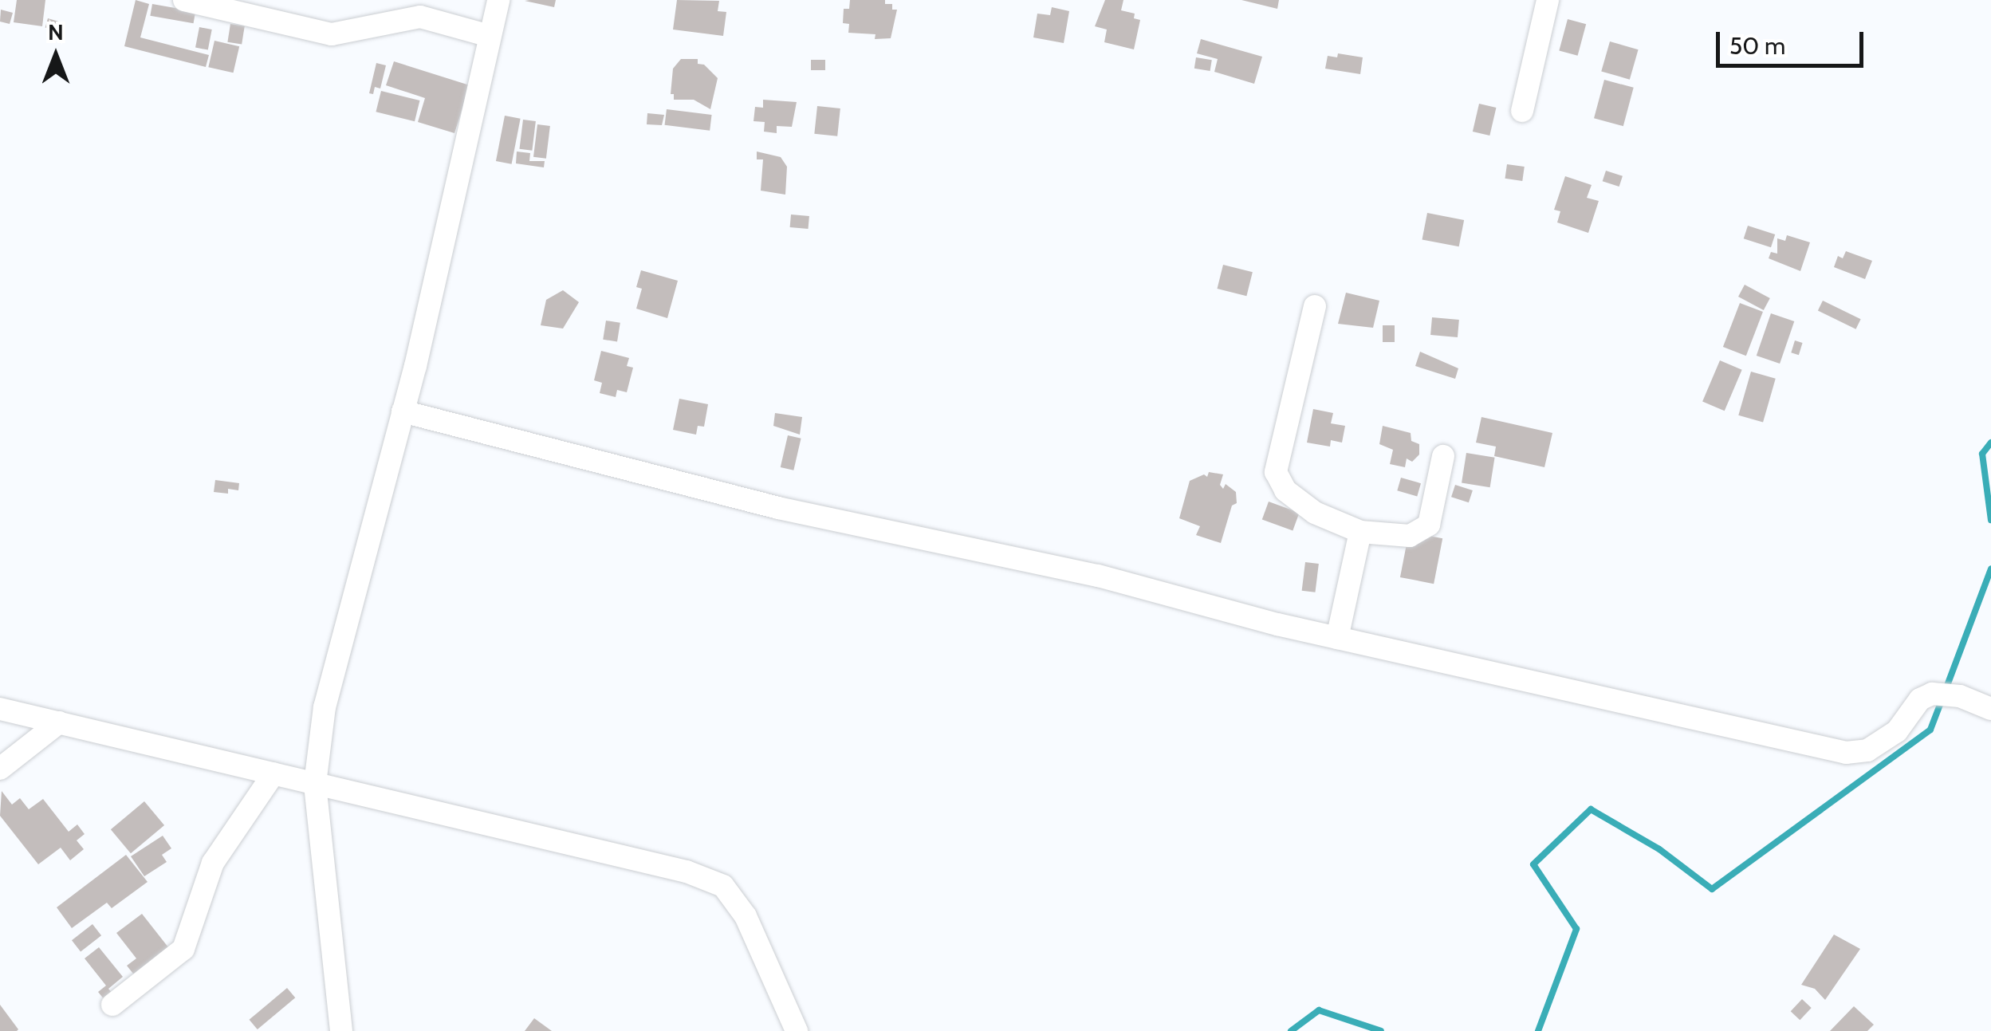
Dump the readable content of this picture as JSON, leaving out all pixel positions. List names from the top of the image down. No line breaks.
{"scale_bar":"50 m","north":"top"}
